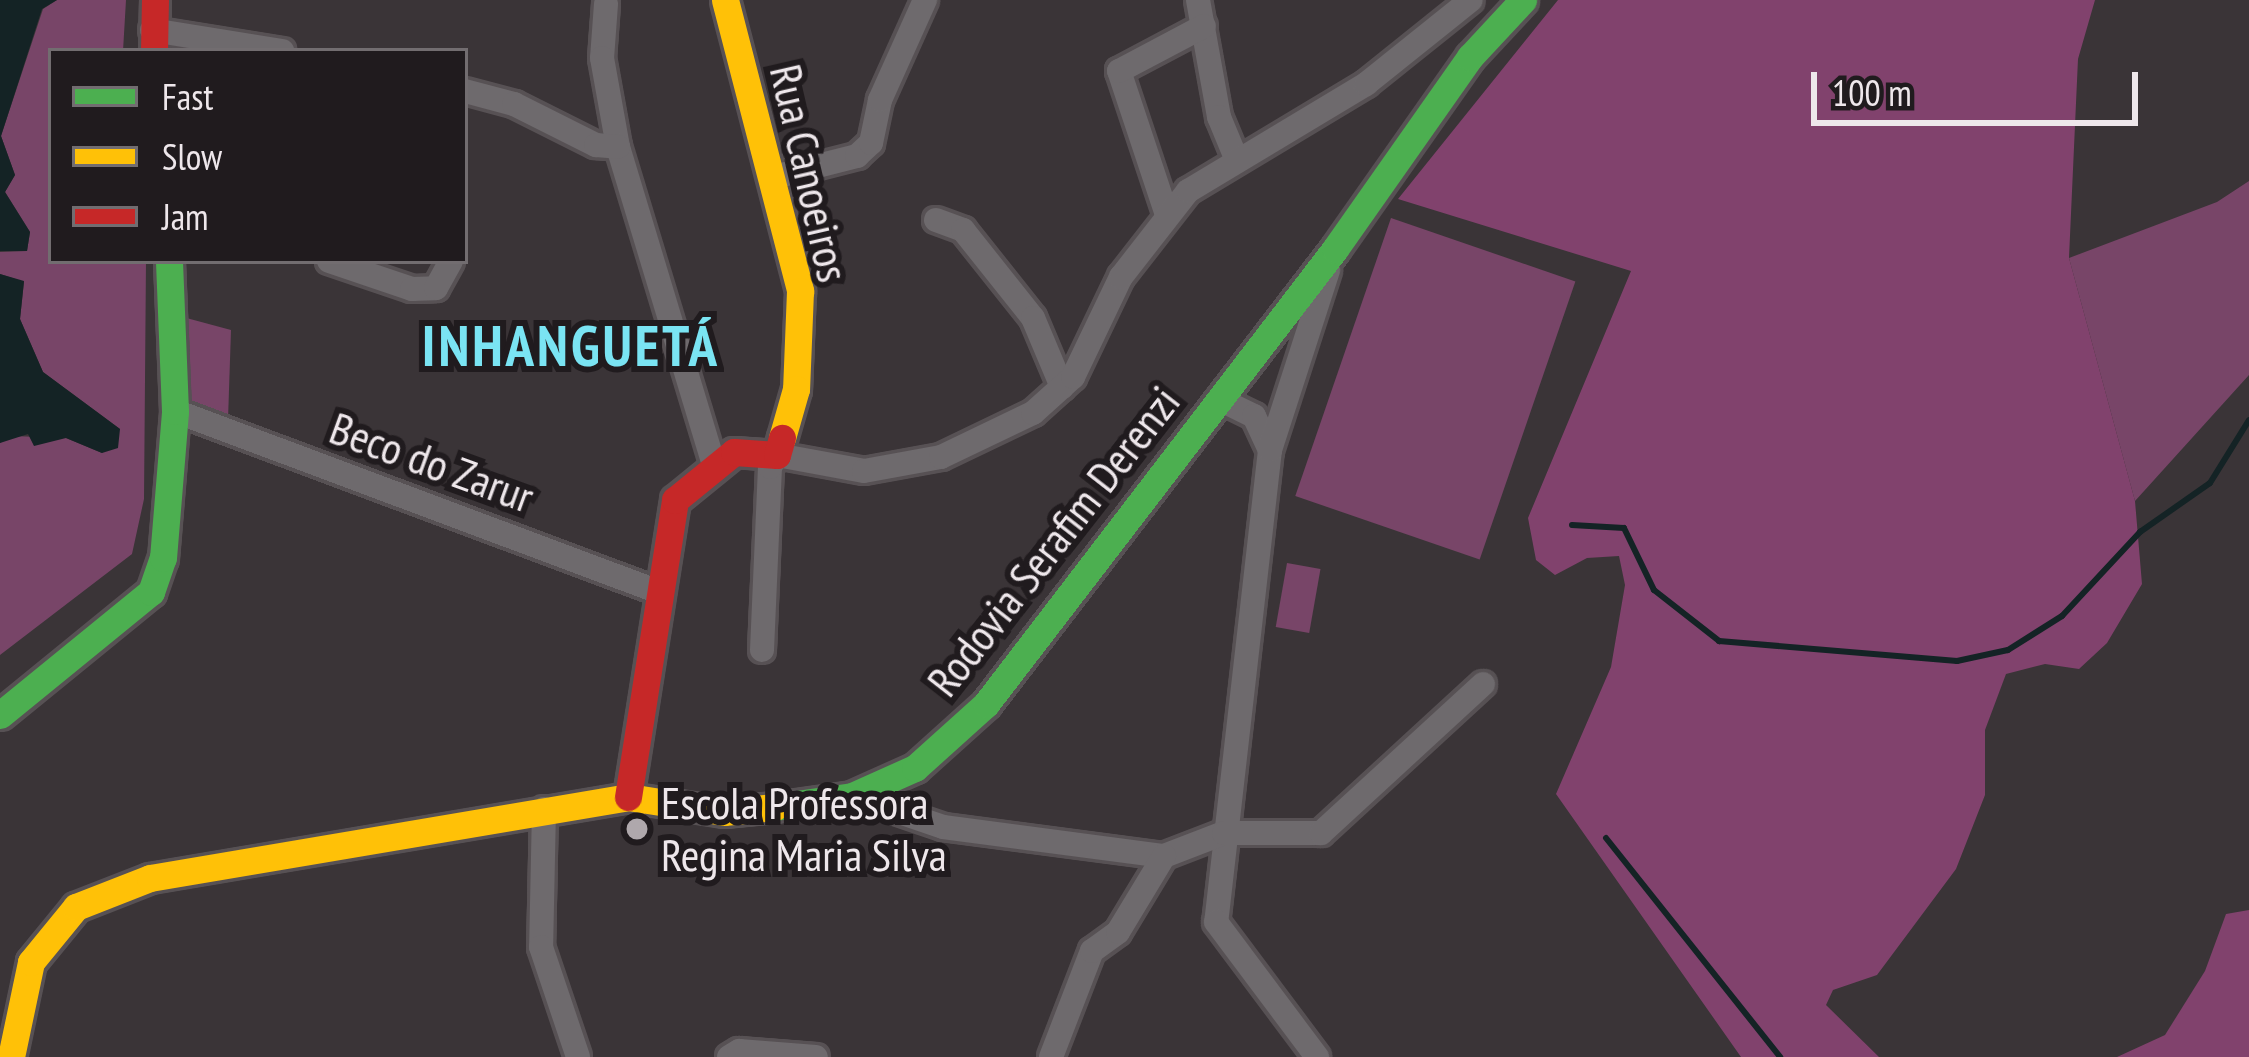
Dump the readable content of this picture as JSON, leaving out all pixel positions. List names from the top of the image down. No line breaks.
{"streets":{"main road":["Rua Canoeiros","Rodovia Serafim Derenzi"],"street":["Beco do Zarur"]},"districts":["INHANGUETÁ"],"places":["Escola Professora Regina Maria Silva"],"legend":["Fast","Slow","Jam"],"scale_bar":"100 m"}
